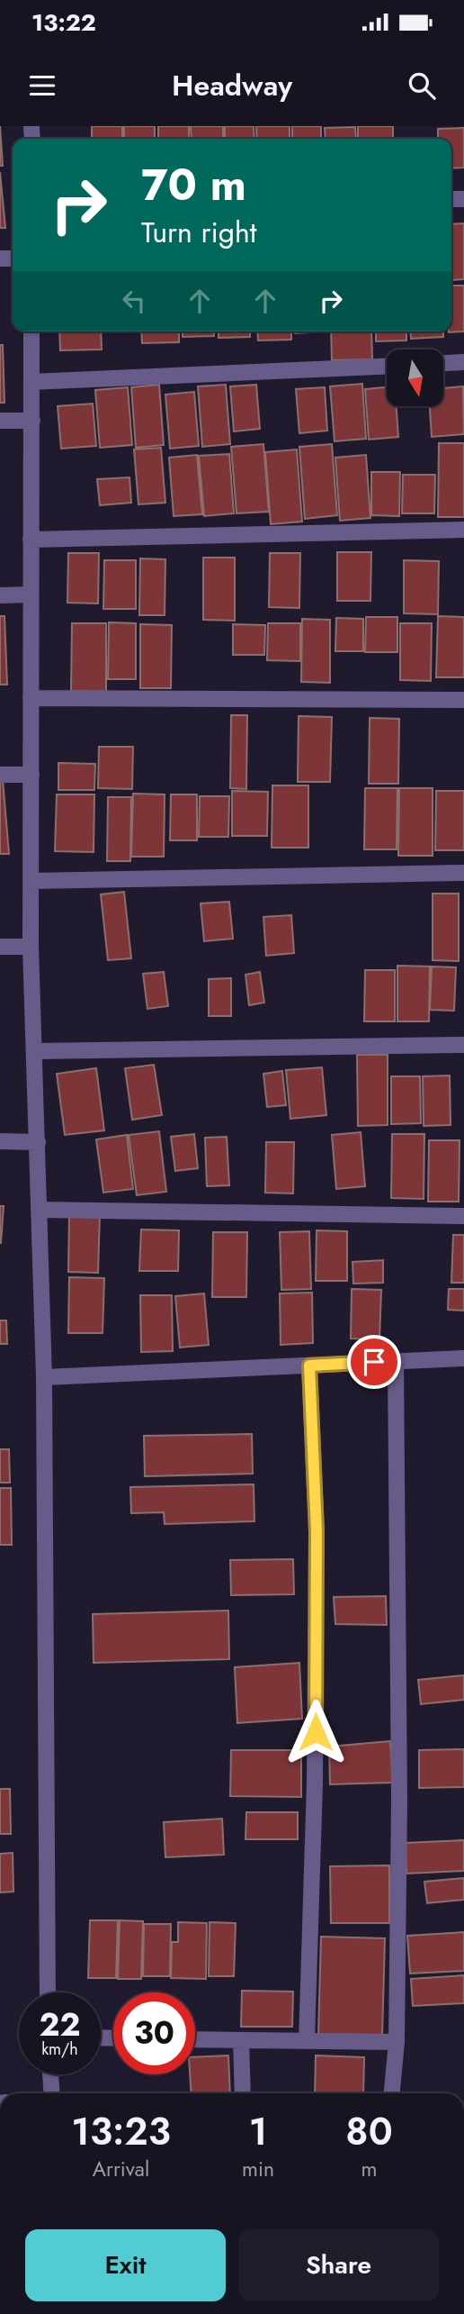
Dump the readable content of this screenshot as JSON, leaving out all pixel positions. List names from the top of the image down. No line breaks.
{"north":"bottom","page":{"status":"13:22","header":"Headway","turn":["70 m","Turn right"],"speed":"22 km/h","limit":"30","eta":["13:23","Arrival","1","min","80","m"],"buttons":["Exit","Share"]}}
